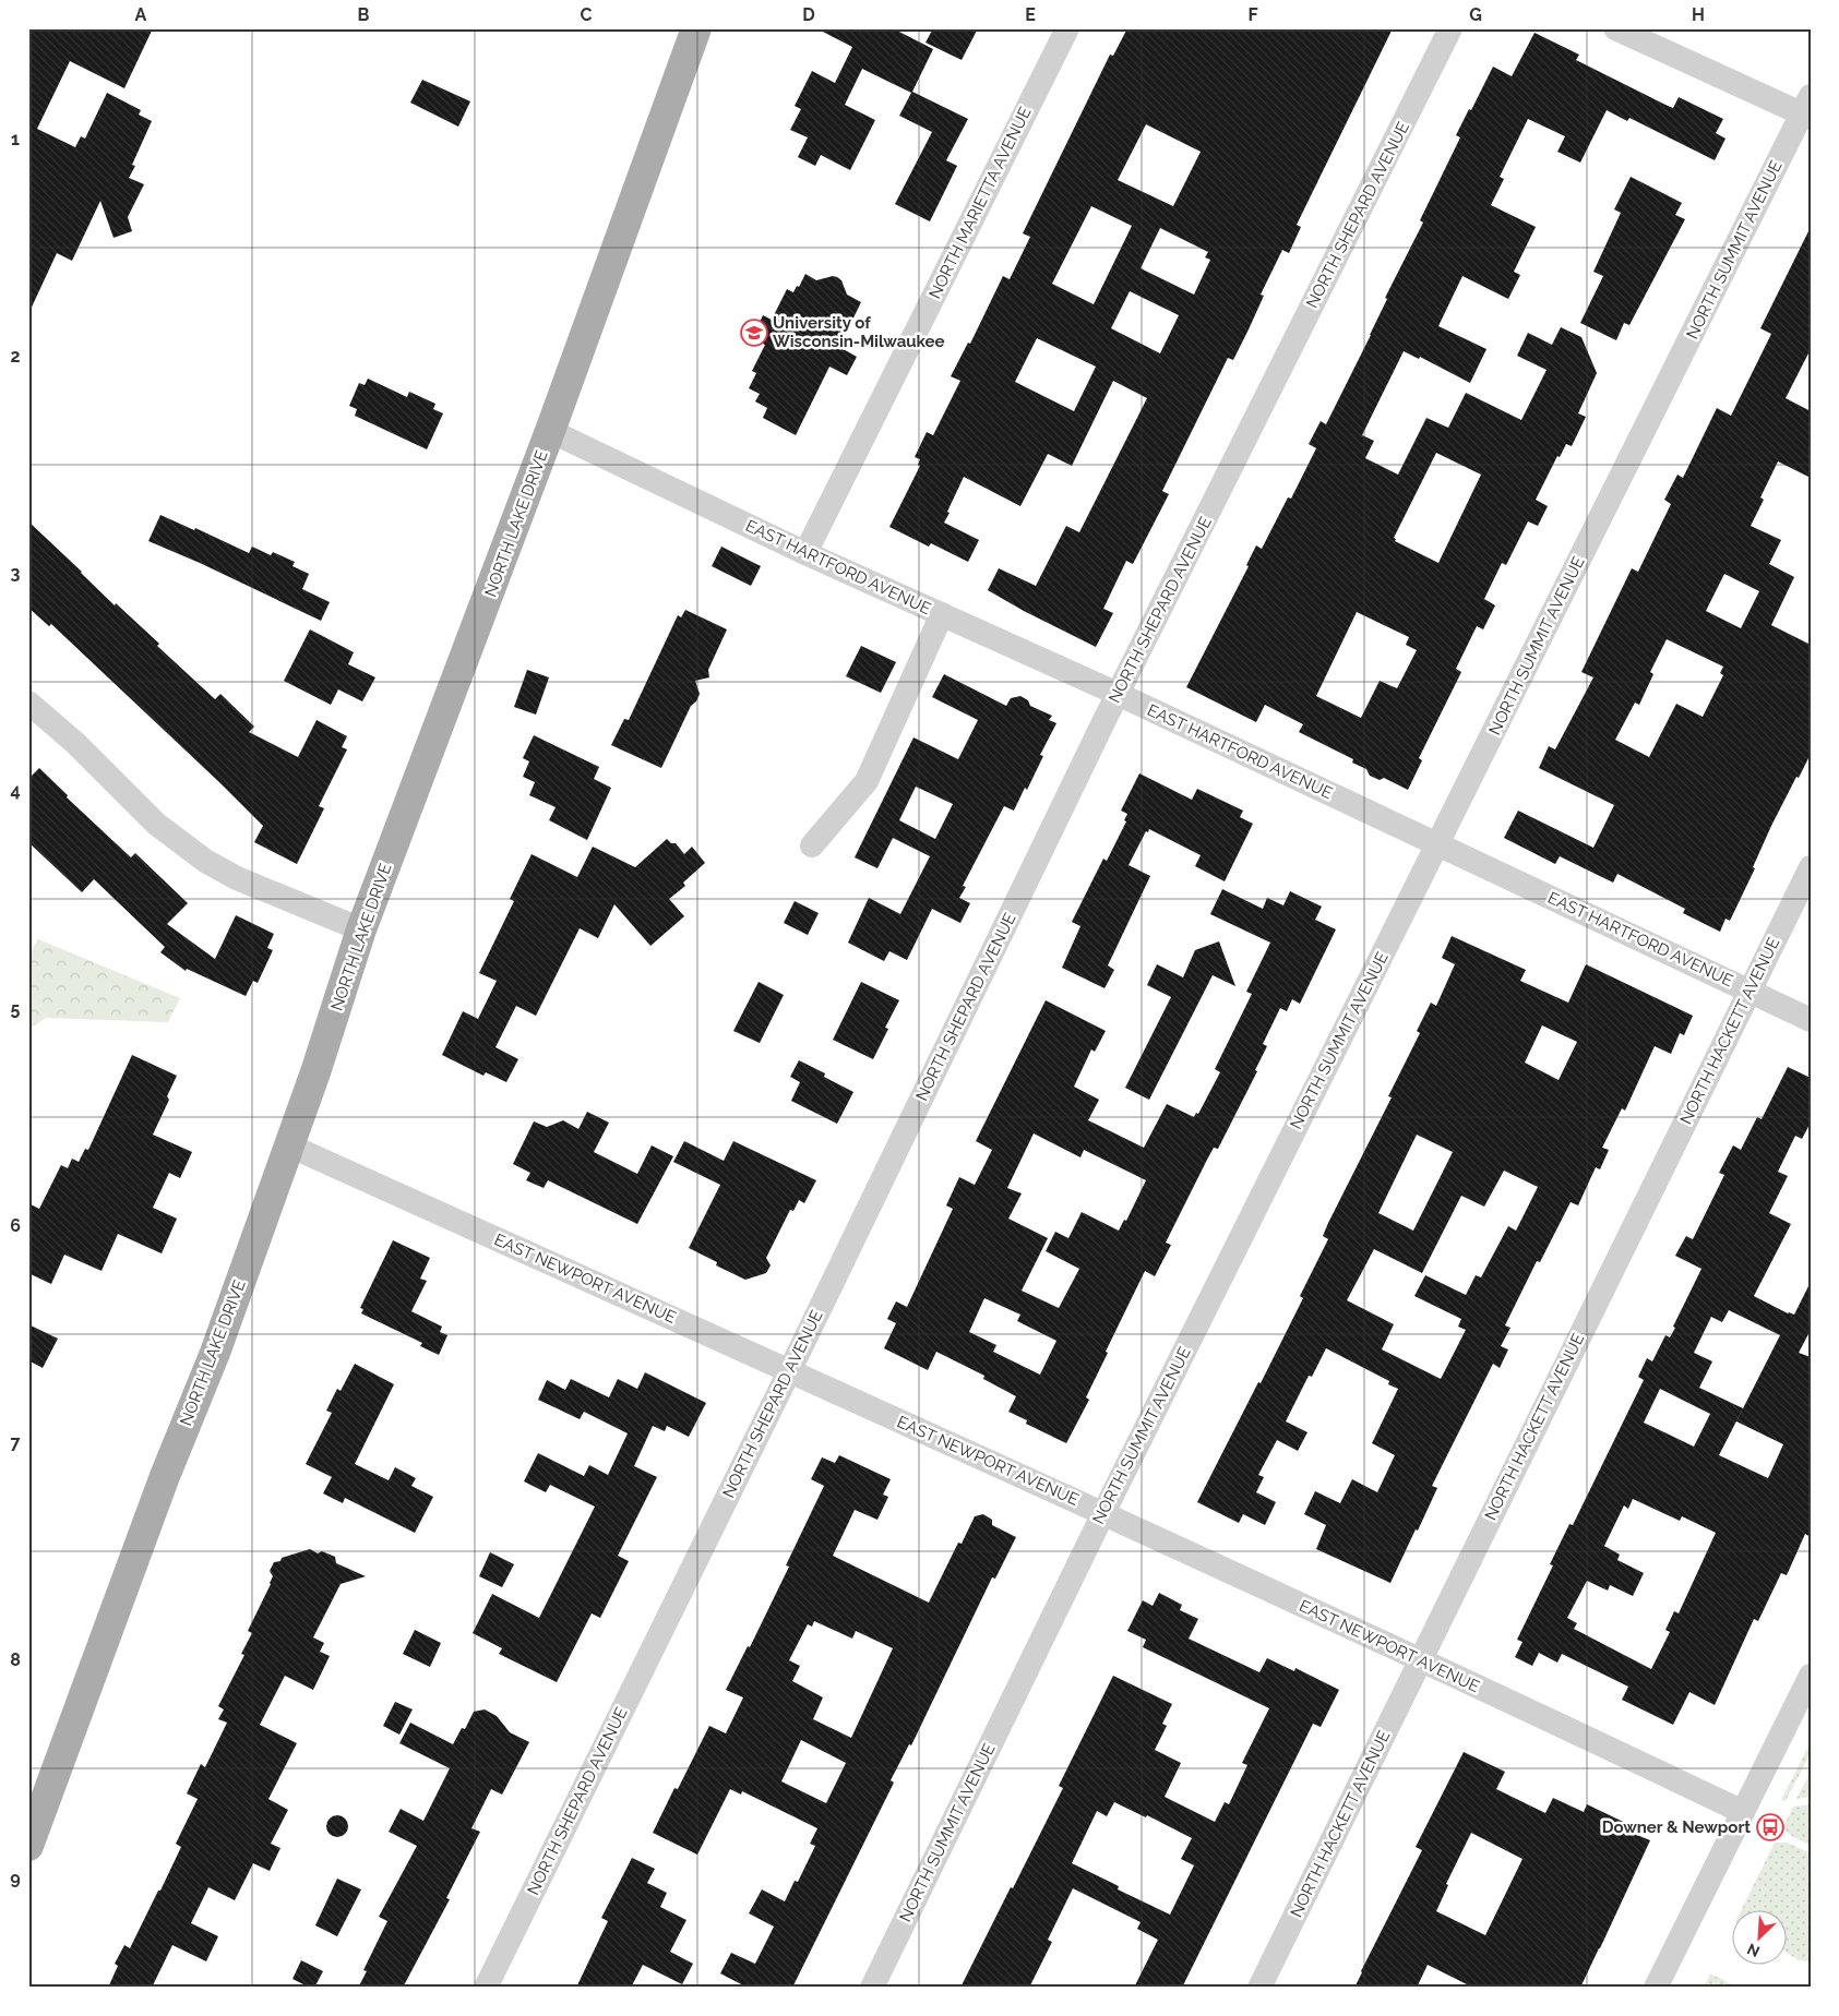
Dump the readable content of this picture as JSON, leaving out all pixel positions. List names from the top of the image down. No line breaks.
{"streets":{"main road":["NORTH LAKE DRIVE"],"street":["NORTH MARIETTA AVENUE","NORTH SHEPARD AVENUE","NORTH SUMMIT AVENUE","EAST HARTFORD AVENUE","NORTH HACKETT AVENUE","EAST NEWPORT AVENUE"]},"crossings":[["NORTH MARIETTA AVENUE","EAST HARTFORD AVENUE"],["NORTH SHEPARD AVENUE","EAST HARTFORD AVENUE"],["NORTH SHEPARD AVENUE","EAST NEWPORT AVENUE"],["NORTH SUMMIT AVENUE","EAST HARTFORD AVENUE"],["NORTH SUMMIT AVENUE","EAST NEWPORT AVENUE"],["NORTH LAKE DRIVE","EAST HARTFORD AVENUE"],["NORTH LAKE DRIVE","EAST NEWPORT AVENUE"],["EAST HARTFORD AVENUE","NORTH HACKETT AVENUE"],["NORTH HACKETT AVENUE","EAST NEWPORT AVENUE"]],"places":{"school or university":["University of Wisconsin-Milwaukee"],"bus stop":["Downer & Newport"]},"north":"bottom left","grid":{"columns":["A","B","C","D","E","F","G","H"],"rows":["1","2","3","4","5","6","7","8","9"]}}
